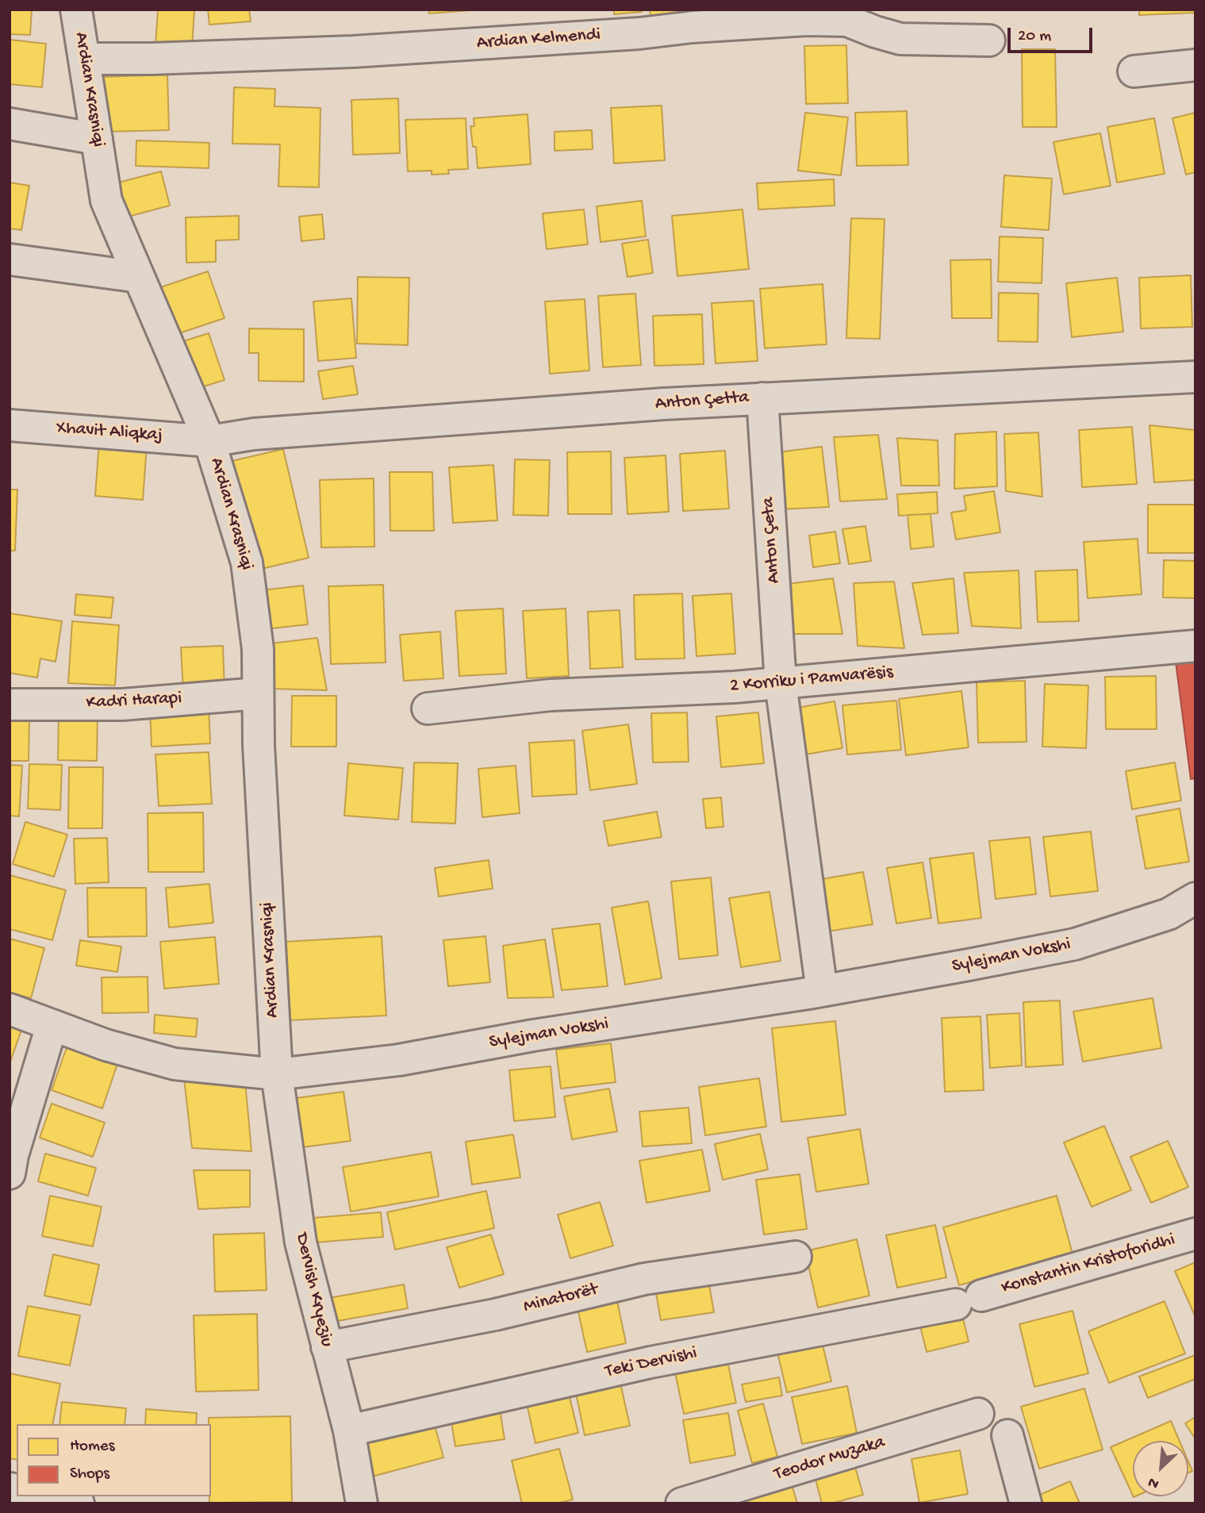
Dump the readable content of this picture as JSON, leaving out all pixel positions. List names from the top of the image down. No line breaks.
{"streets":{"street":["Ardian Kelmendi","Ardian Krasniqi","Anton Çetta","Xhavit Aliqkaj","Anton Çeta","2 Korriku i Pamvarësis","Kadri Harapi","Sylejman Vokshi","Konstantin Kristoforidhi","Dervish Kryeziu","Minatorët","Teki Dervishi","Teodor Muzaka"]},"crossings":[["Ardian Kelmendi","Ardian Krasniqi"],["Ardian Krasniqi","Anton Çetta"],["Ardian Krasniqi","Xhavit Aliqkaj"],["Ardian Krasniqi","Kadri Harapi"],["Ardian Krasniqi","Sylejman Vokshi"],["Ardian Krasniqi","Dervish Kryeziu"],["Anton Çetta","Xhavit Aliqkaj"],["Anton Çetta","Anton Çeta"],["Anton Çeta","2 Korriku i Pamvarësis"],["Sylejman Vokshi","Dervish Kryeziu"],["Konstantin Kristoforidhi","Teki Dervishi"],["Dervish Kryeziu","Minatorët"],["Dervish Kryeziu","Teki Dervishi"]],"legend":["Homes","Shops"],"scale_bar":"20 m","north":"bottom left"}
